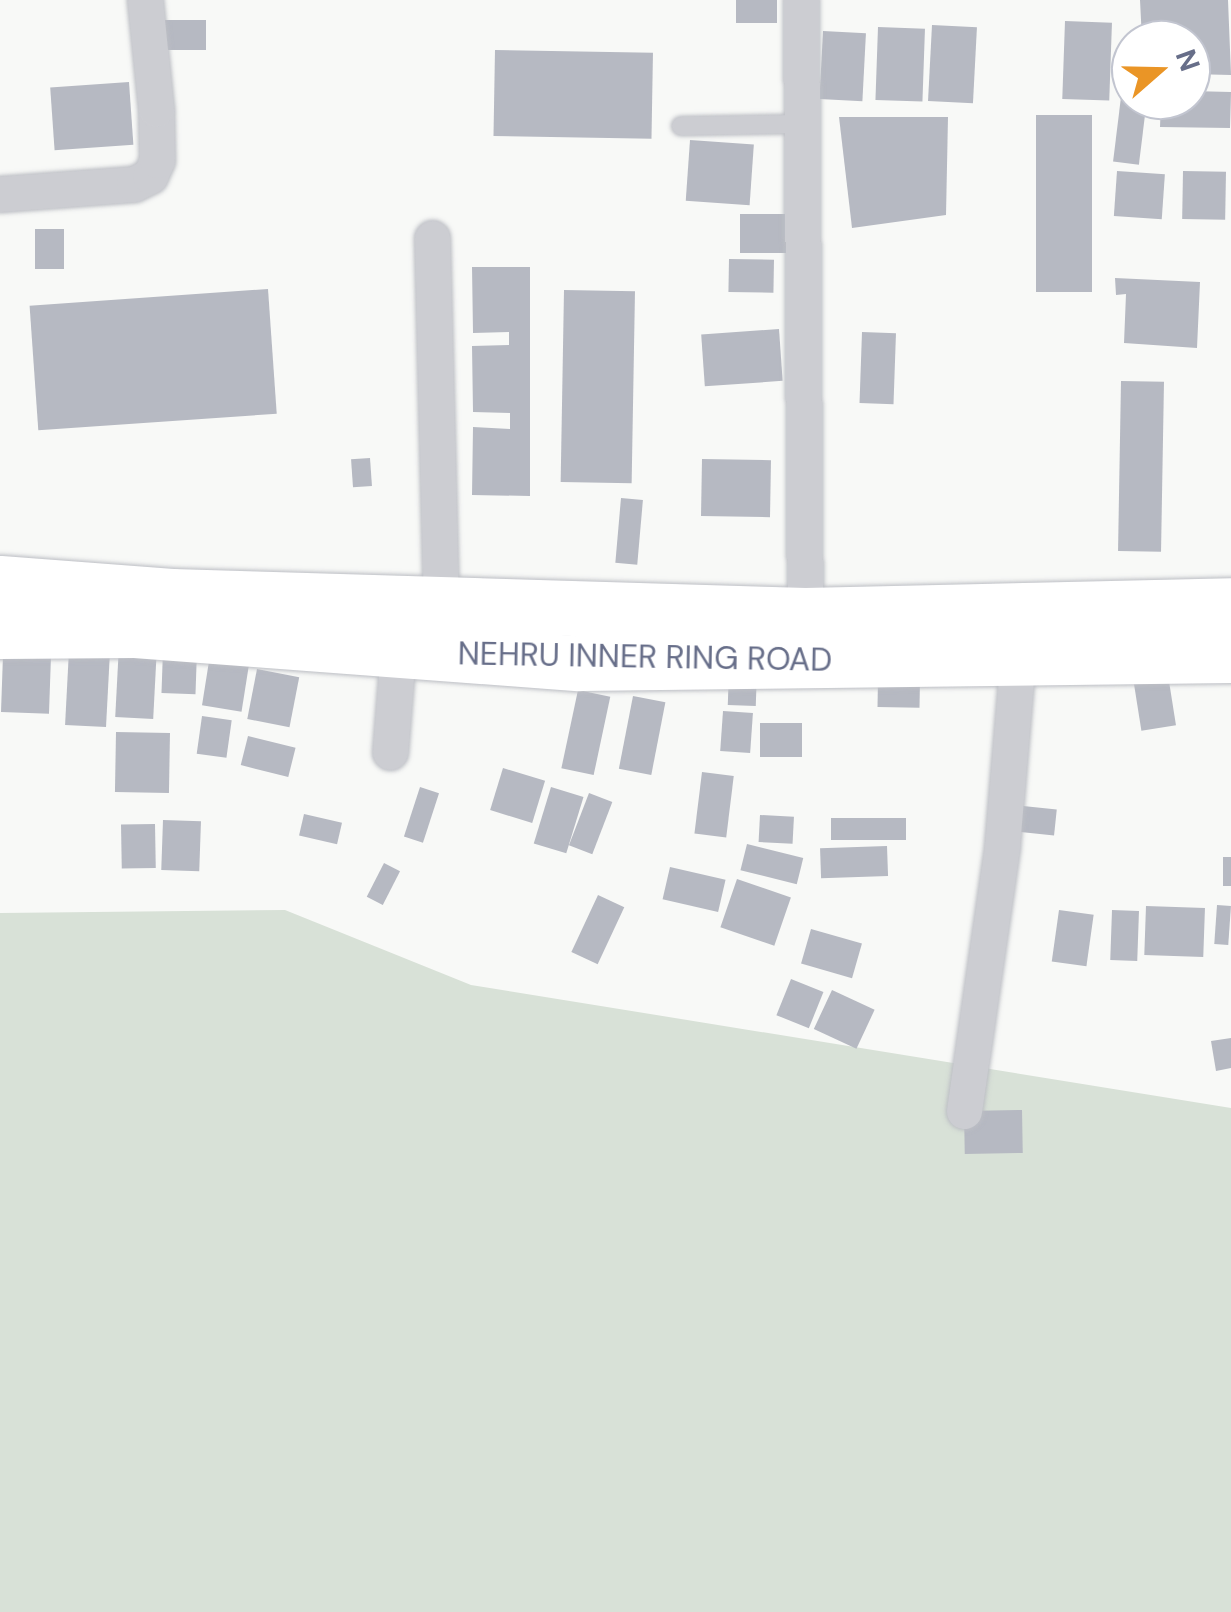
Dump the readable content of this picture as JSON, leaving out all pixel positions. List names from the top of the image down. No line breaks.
{"streets":{"main road":["NEHRU INNER RING ROAD"]},"north":"right"}
